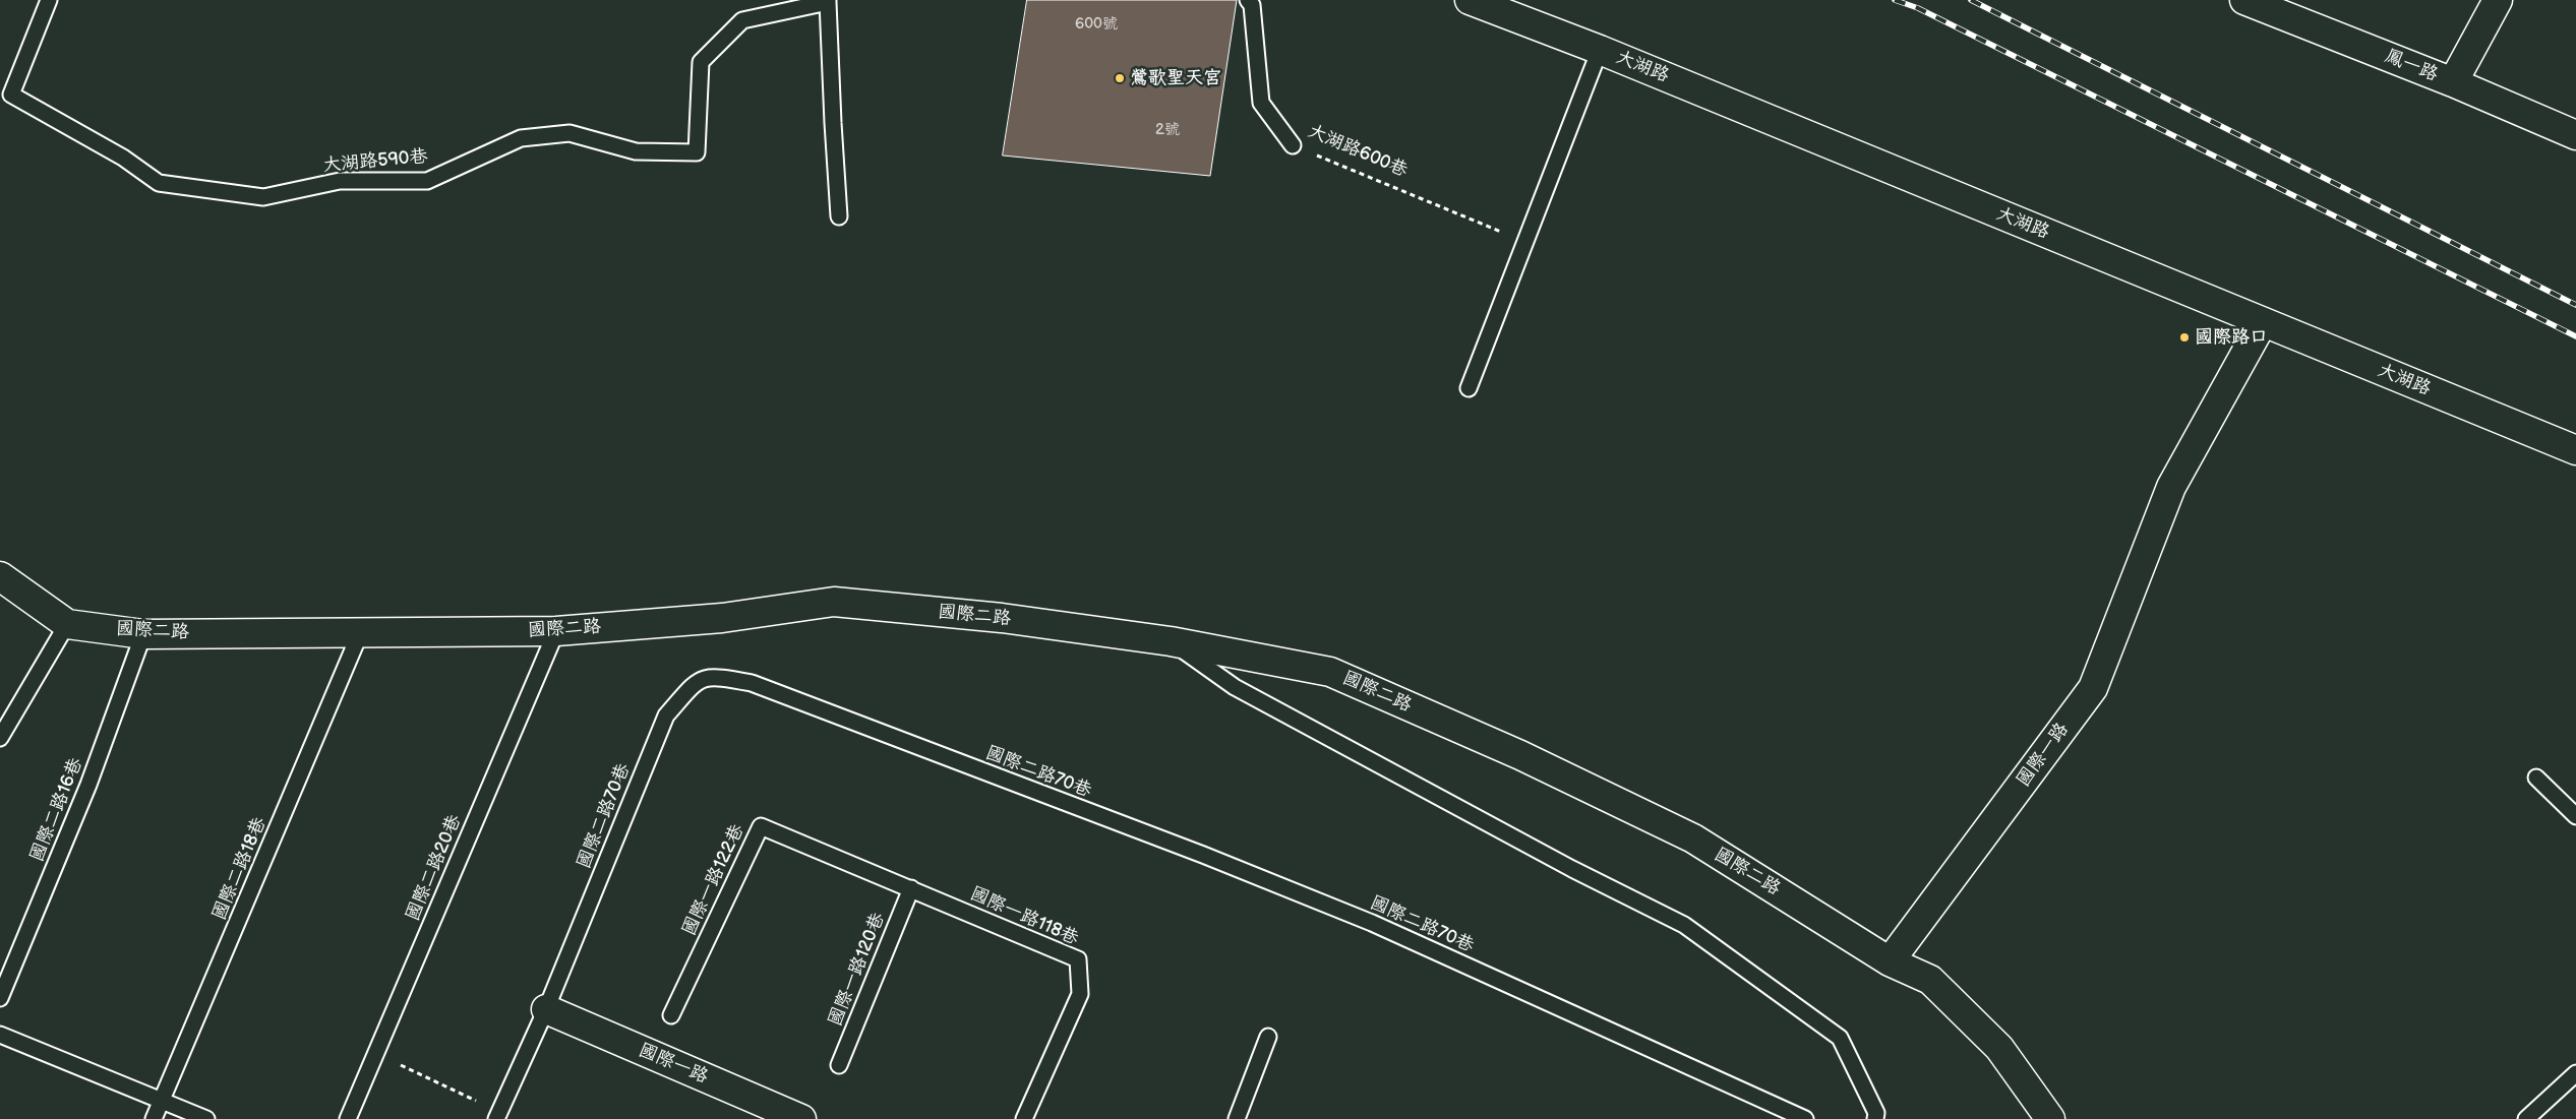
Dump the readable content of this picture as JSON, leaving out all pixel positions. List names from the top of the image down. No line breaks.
{"streets":{"street":["鳳一路","大湖路","國際二路","國際一路"],"lane":["大湖路600巷","大湖路590巷","國際二路70巷","國際二路16巷","國際二路20巷","國際二路18巷","國際一路122巷","國際一路118巷","國際一路120巷"]},"crossings":[["大湖路","國際一路"],["國際二路","國際一路"],["國際二路","國際二路16巷"],["國際二路","國際二路20巷"],["國際二路","國際二路18巷"],["國際一路","國際二路70巷"],["國際一路122巷","國際一路118巷"],["國際一路122巷","國際一路120巷"],["國際一路118巷","國際一路120巷"]],"places":["鶯歌聖天宮","國際路口"],"house_numbers":["600號","2號"]}
